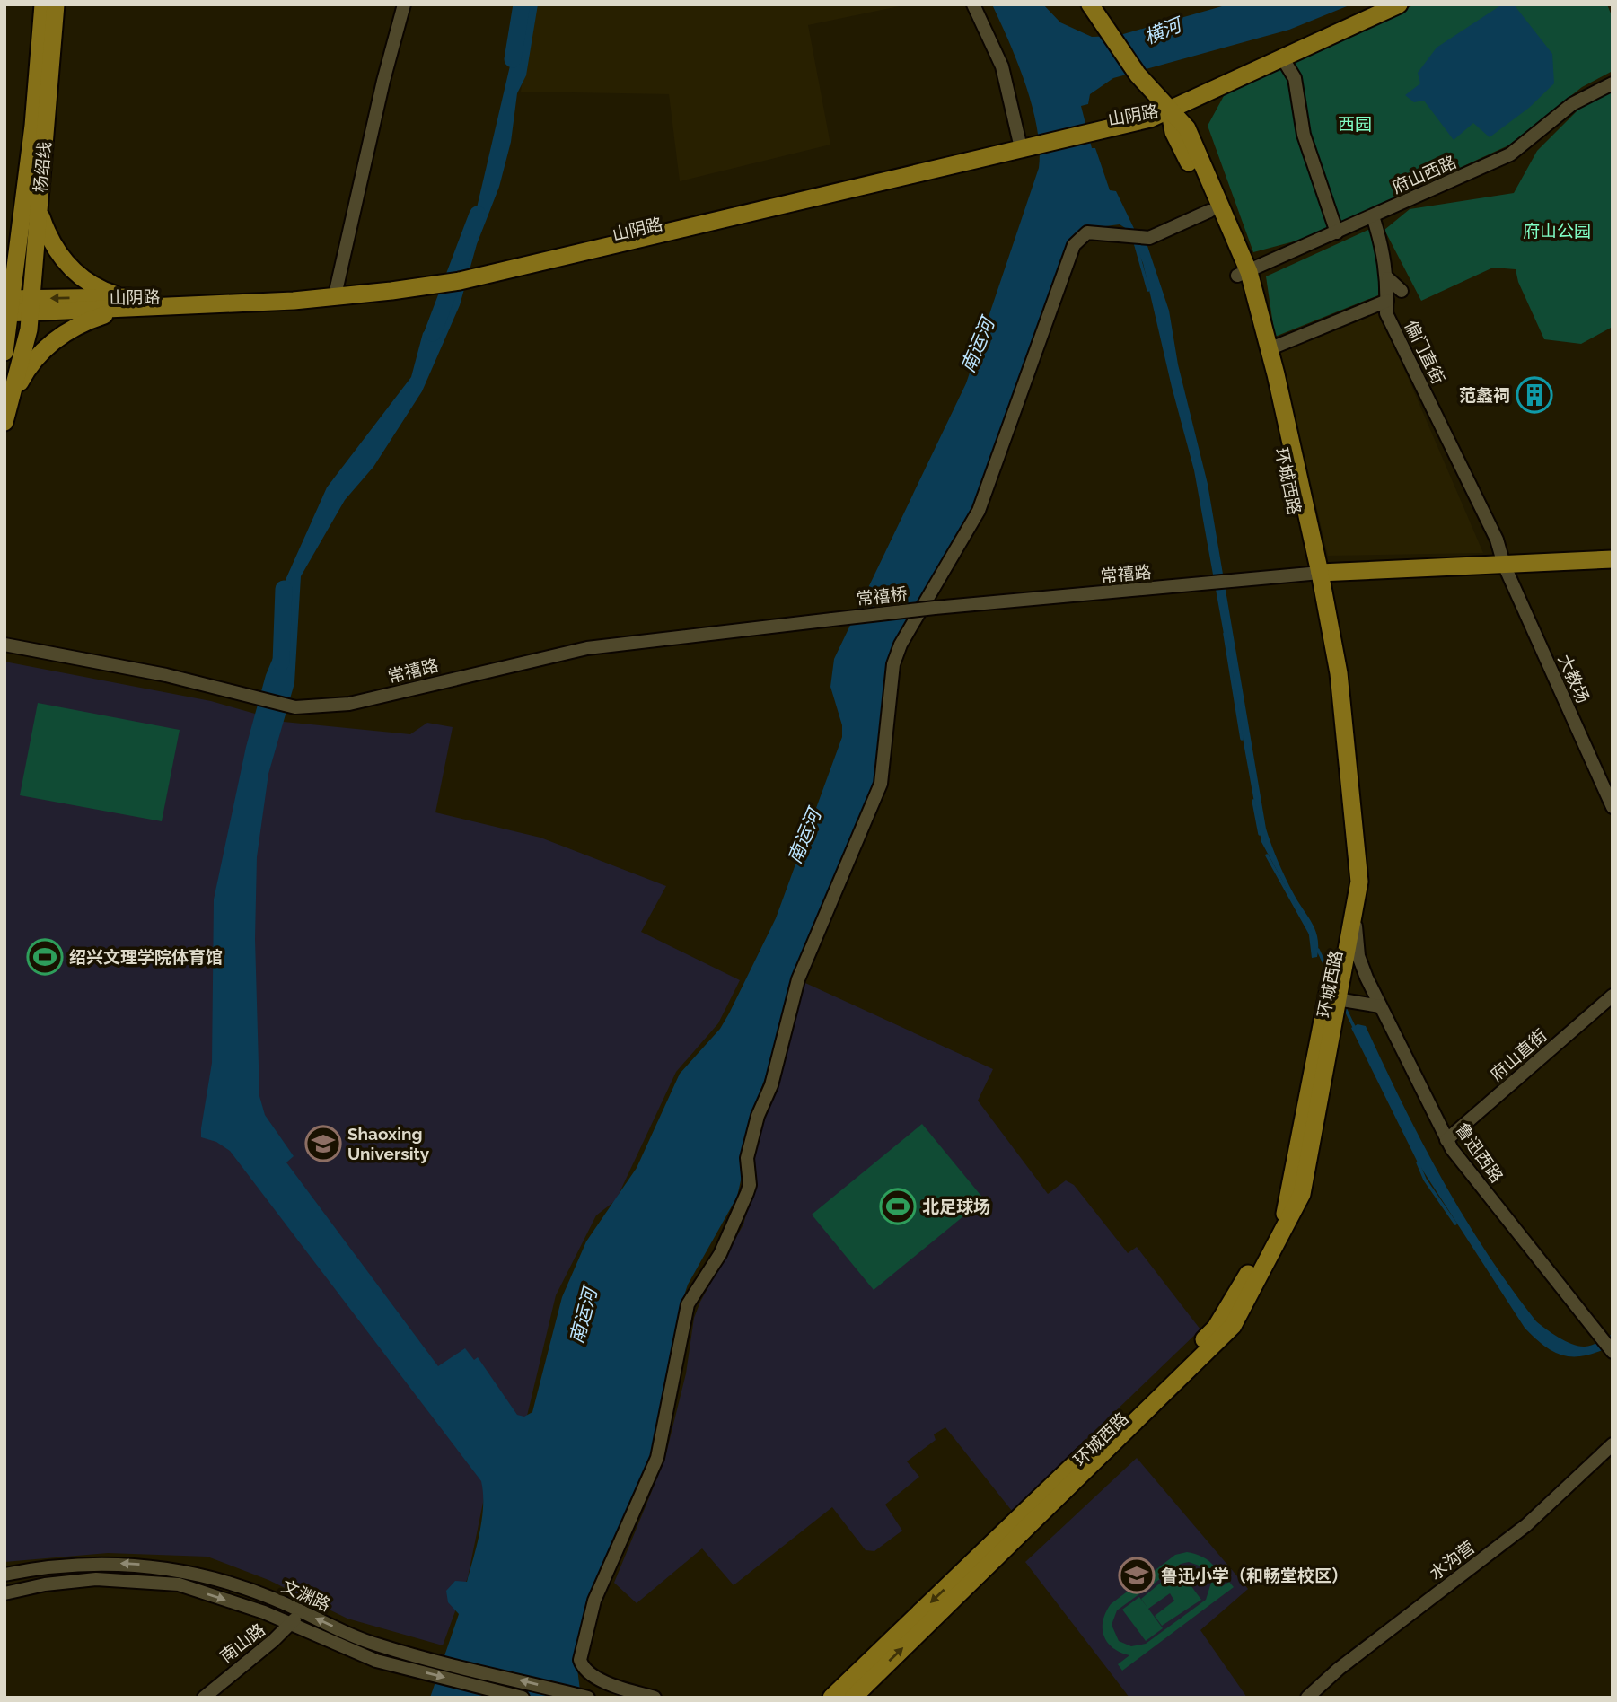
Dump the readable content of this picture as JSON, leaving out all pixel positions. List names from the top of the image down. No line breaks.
{"streets":{"main road":["山阴路","杨绍线","环城西路"],"street":["府山西路","偏门直街","常禧路","常禧桥","大教场","府山直街","鲁迅西路","水沟营","文渊路","南山路"]},"crossings":[["山阴路","杨绍线"],["山阴路","环城西路"],["府山西路","偏门直街"],["府山西路","环城西路"],["偏门直街","大教场"],["环城西路","常禧路"],["环城西路","鲁迅西路"],["常禧路","常禧桥"],["府山直街","鲁迅西路"],["文渊路","南山路"]],"water":["横河","南运河"],"parks":["西园","府山公园"],"places":{"building":["范蠡祠"],"sports":["绍兴文理学院体育馆","北足球场"],"school or university":["Shaoxing University","鲁迅小学（和畅堂校区）"]}}
